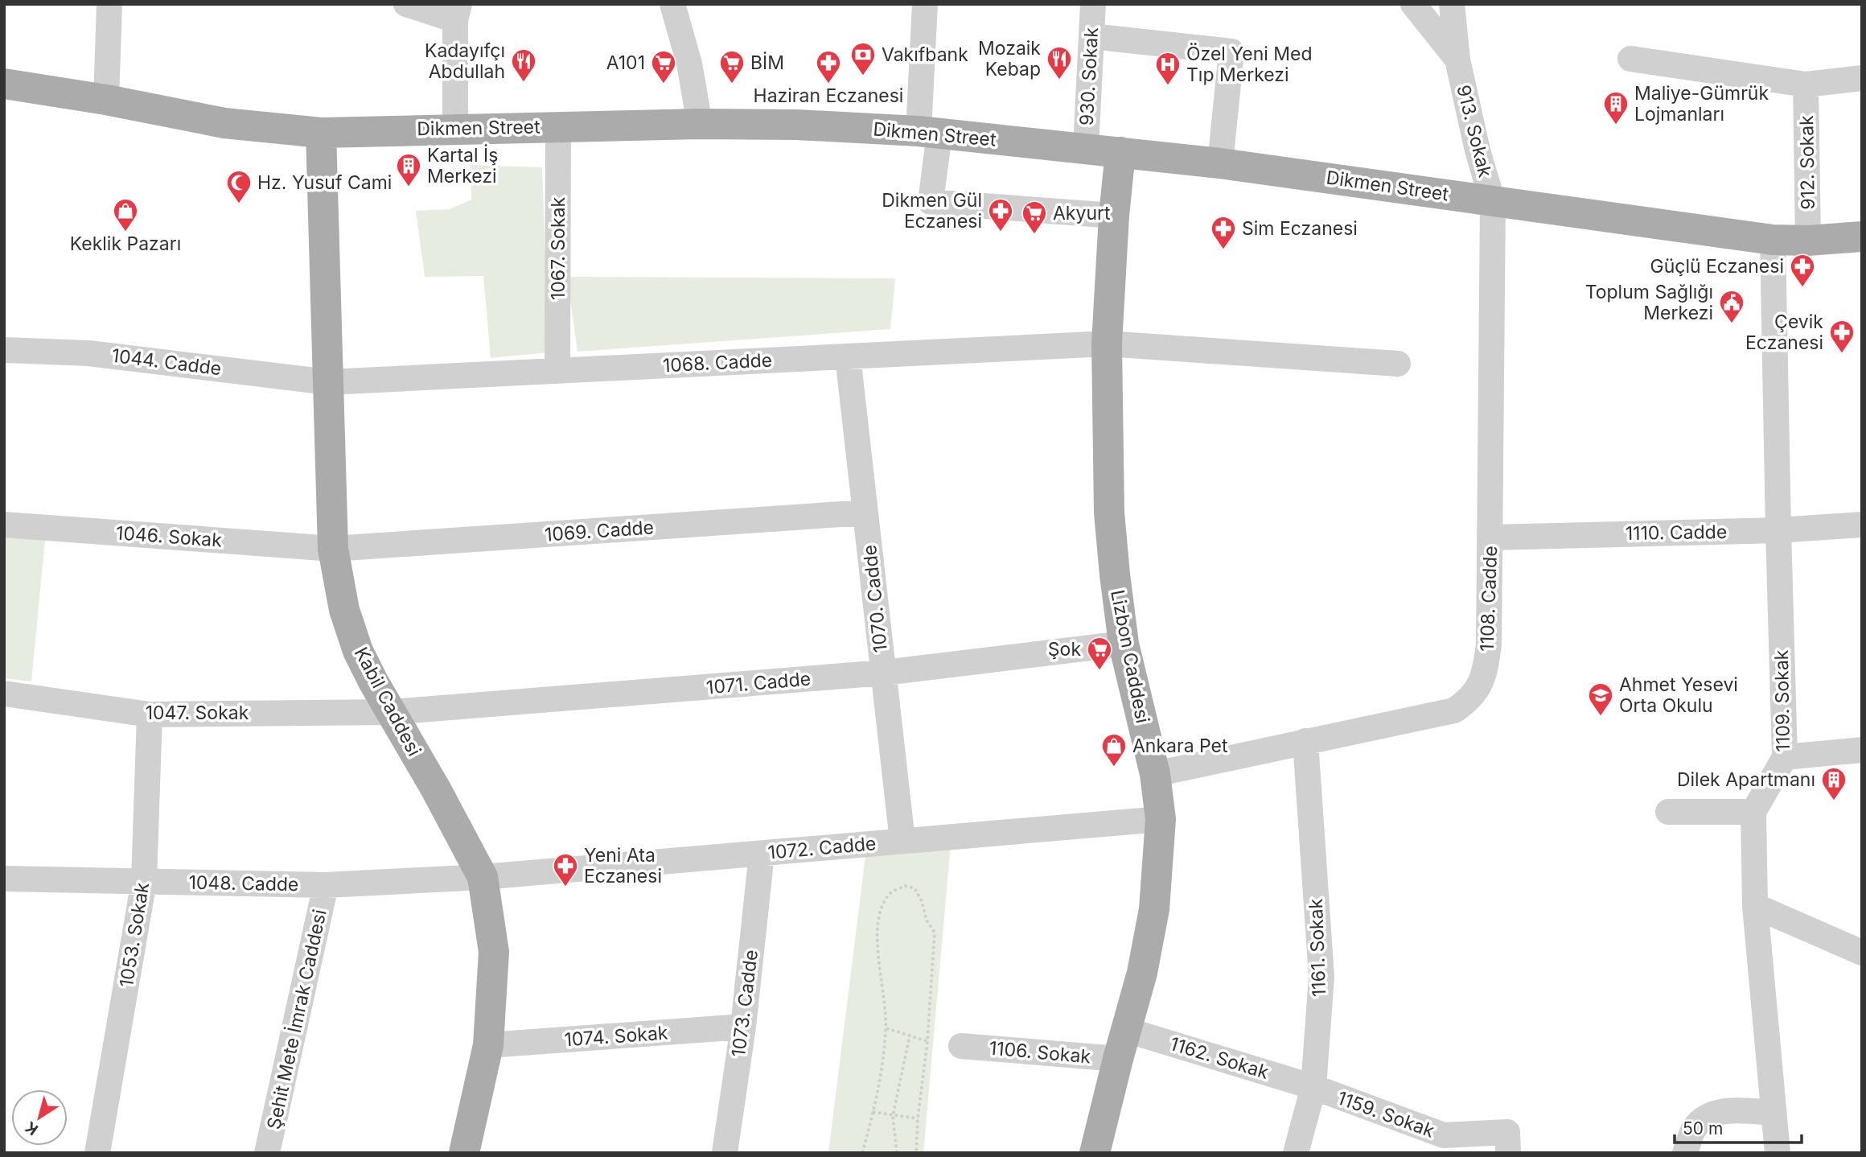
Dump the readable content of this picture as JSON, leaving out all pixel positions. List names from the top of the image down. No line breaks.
{"streets":{"main road":["Dikmen Street","Lizbon Caddesi","Kabil Caddesi"],"street":["930. Sokak","913. Sokak","912. Sokak","1067. Sokak","1044. Cadde","1068. Cadde","1069. Cadde","1110. Cadde","1046. Sokak","1070. Cadde","1108. Cadde","1071. Cadde","1109. Sokak","1047. Sokak","1072. Cadde","1048. Cadde","1053. Sokak","1161. Sokak","1073. Cadde","Şehit Mete İmrak Caddesi","1074. Sokak","1106. Sokak","1162. Sokak","1159. Sokak"]},"crossings":[["930. Sokak","Dikmen Street"],["Dikmen Street","913. Sokak"],["Dikmen Street","912. Sokak"],["Dikmen Street","1067. Sokak"],["Dikmen Street","1108. Cadde"],["Dikmen Street","Lizbon Caddesi"],["Dikmen Street","1109. Sokak"],["Dikmen Street","Kabil Caddesi"],["913. Sokak","1108. Cadde"],["1067. Sokak","1068. Cadde"],["1044. Cadde","1068. Cadde"],["1044. Cadde","Kabil Caddesi"],["1068. Cadde","1070. Cadde"],["1068. Cadde","Lizbon Caddesi"],["1068. Cadde","Kabil Caddesi"],["1069. Cadde","1046. Sokak"],["1069. Cadde","1070. Cadde"],["1069. Cadde","Kabil Caddesi"],["1110. Cadde","1108. Cadde"],["1110. Cadde","1109. Sokak"],["1046. Sokak","Kabil Caddesi"],["1070. Cadde","1071. Cadde"],["1070. Cadde","1072. Cadde"],["1108. Cadde","Lizbon Caddesi"],["1108. Cadde","1161. Sokak"],["Lizbon Caddesi","1071. Cadde"],["Lizbon Caddesi","1072. Cadde"],["Lizbon Caddesi","1106. Sokak"],["Lizbon Caddesi","1162. Sokak"],["1071. Cadde","Kabil Caddesi"],["1071. Cadde","1047. Sokak"],["Kabil Caddesi","1047. Sokak"],["Kabil Caddesi","1072. Cadde"],["Kabil Caddesi","1048. Cadde"],["Kabil Caddesi","1074. Sokak"],["1047. Sokak","1053. Sokak"],["1072. Cadde","1048. Cadde"],["1072. Cadde","1073. Cadde"],["1048. Cadde","1053. Sokak"],["1048. Cadde","Şehit Mete İmrak Caddesi"],["1161. Sokak","1162. Sokak"],["1161. Sokak","1159. Sokak"],["1073. Cadde","1074. Sokak"],["1162. Sokak","1159. Sokak"]],"places":{"bank":["Vakıfbank"],"restaurant":["Mozaik Kebap","Kadayıfçı Abdullah"],"supermarket":["A101","BİM","Akyurt","Şok"],"pharmacy":["Haziran Eczanesi","Dikmen Gül Eczanesi","Sim Eczanesi","Güçlü Eczanesi","Çevik Eczanesi","Yeni Ata Eczanesi"],"hospital":["Özel Yeni Med Tıp Merkezi"],"building":["Maliye-Gümrük Lojmanları","Kartal İş Merkezi","Dilek Apartmanı"],"mosque":["Hz. Yusuf Cami"],"shop":["Keklik Pazarı","Ankara Pet"],"public building":["Toplum Sağlığı Merkezi"],"school or university":["Ahmet Yesevi Orta Okulu"]},"scale_bar":"50 m","north":"bottom left"}
